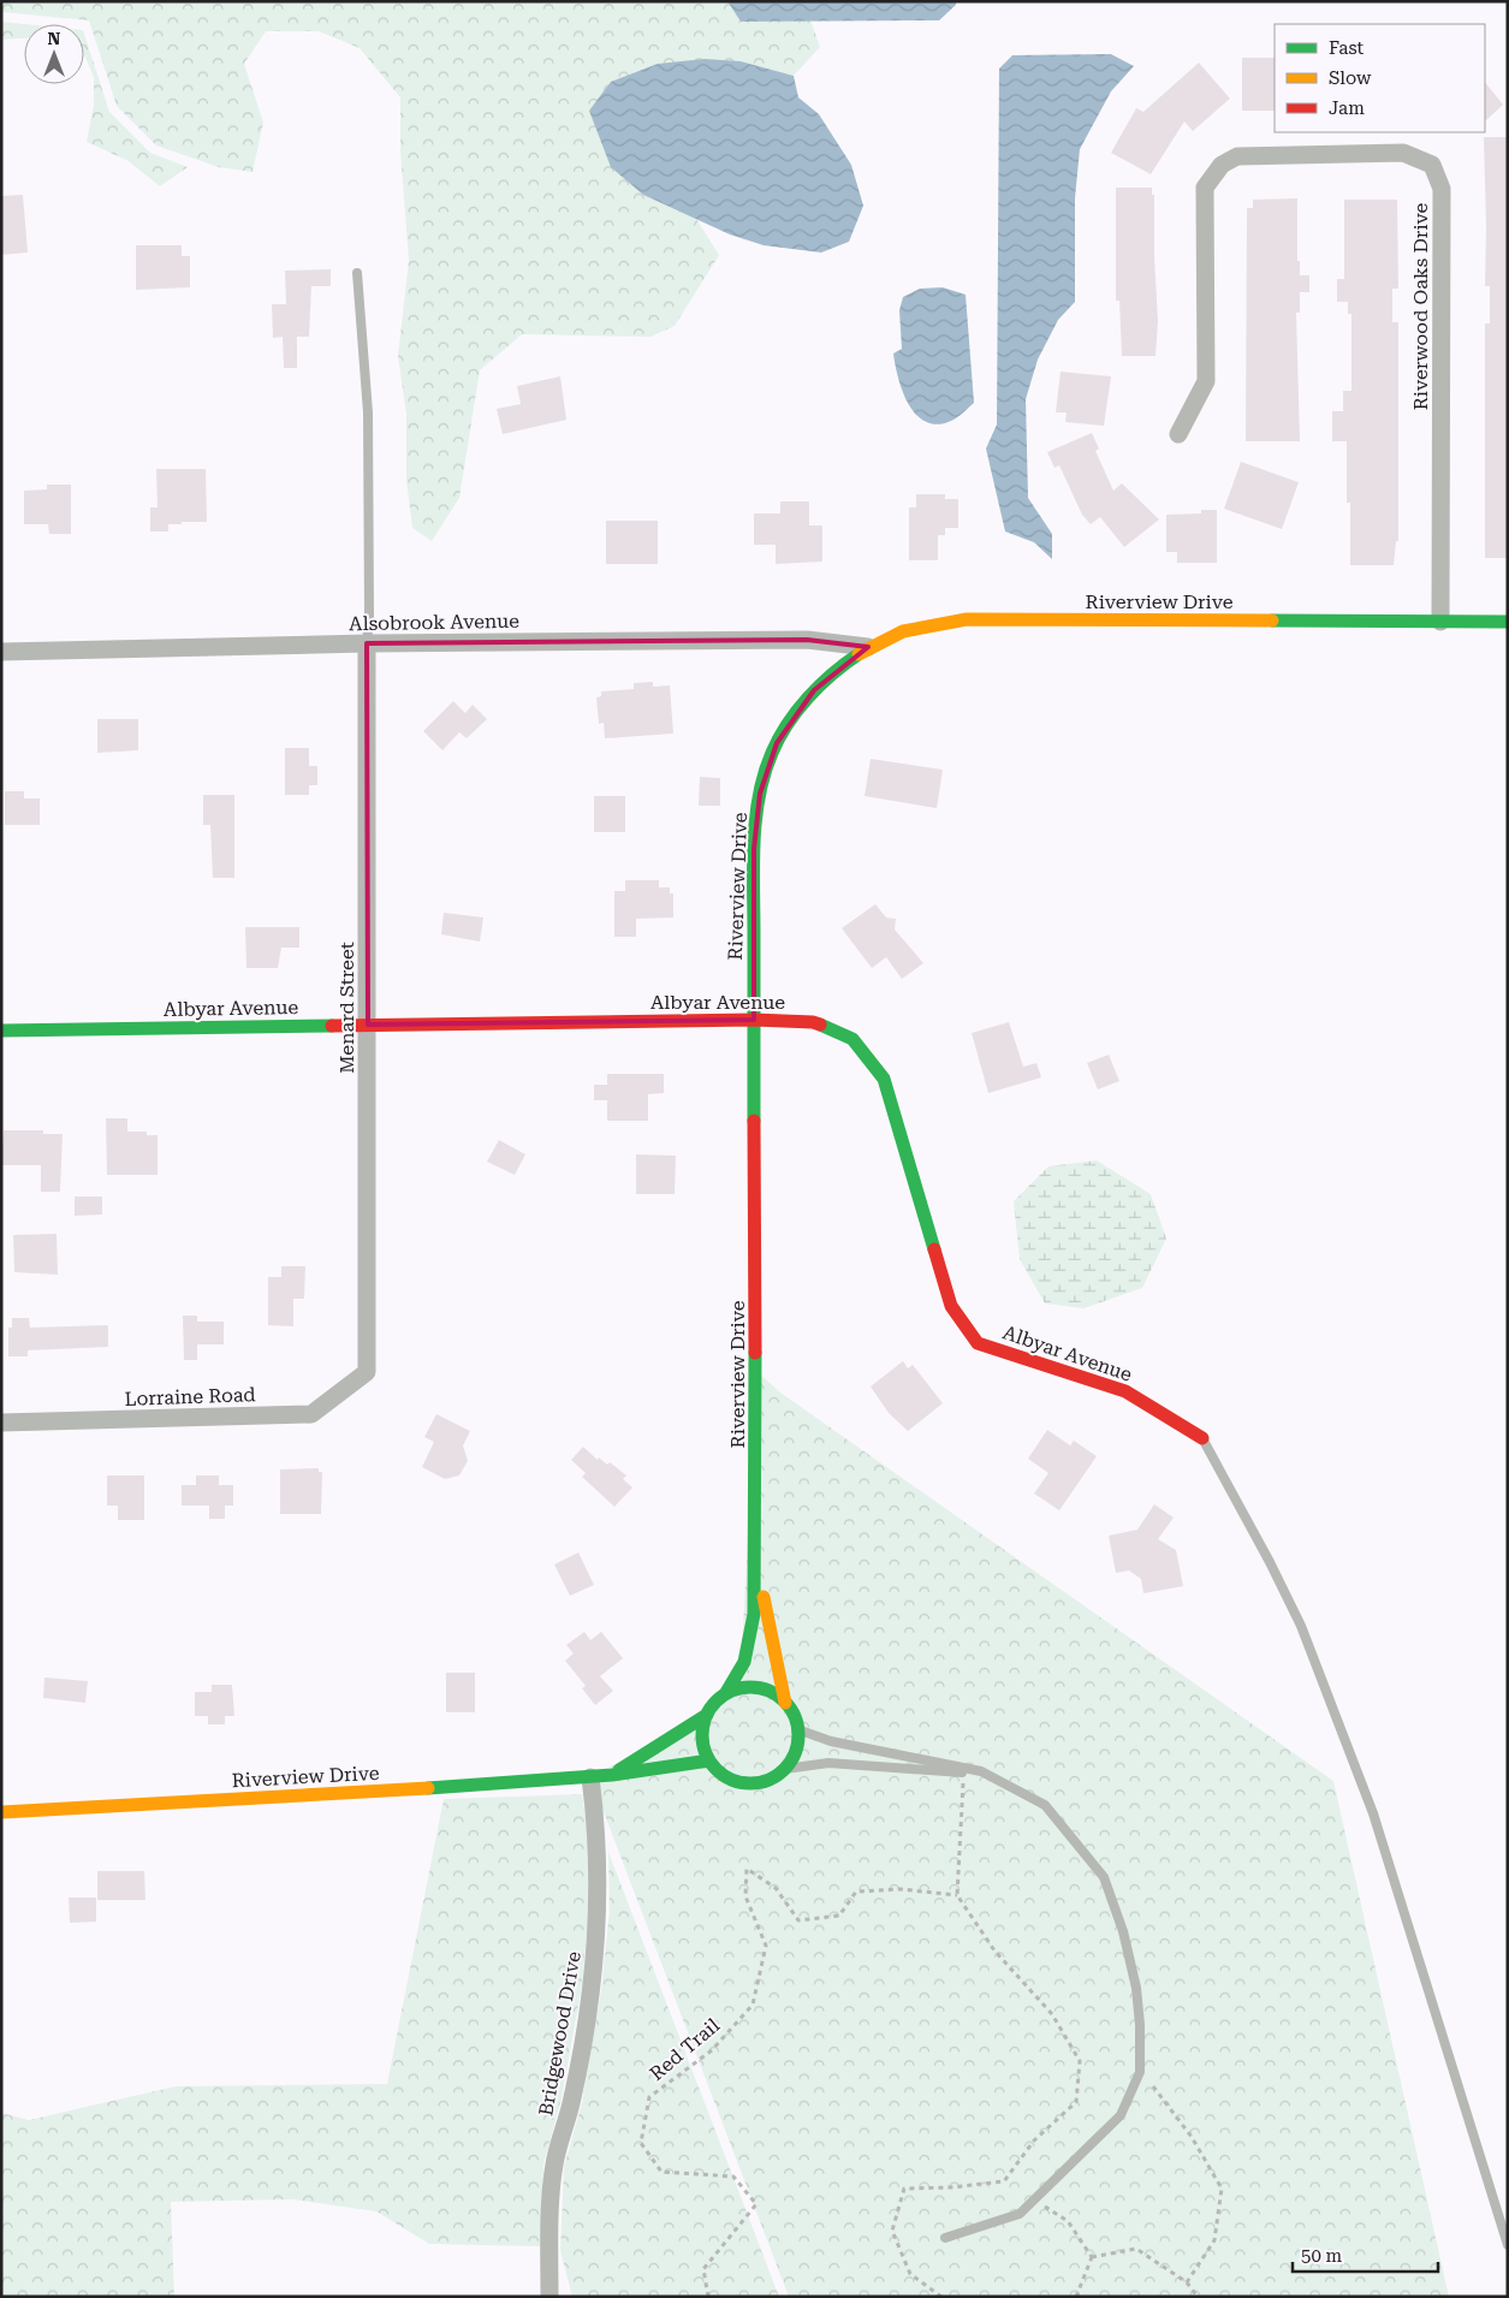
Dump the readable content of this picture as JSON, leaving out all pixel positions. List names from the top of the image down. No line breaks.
{"streets":{"street":["Riverwood Oaks Drive","Riverview Drive","Alsobrook Avenue","Albyar Avenue","Menard Street","Lorraine Road","Bridgewood Drive"],"path":["Red Trail"]},"crossings":[["Riverwood Oaks Drive","Riverview Drive"],["Riverview Drive","Alsobrook Avenue"],["Riverview Drive","Albyar Avenue"],["Riverview Drive","Bridgewood Drive"],["Alsobrook Avenue","Menard Street"],["Albyar Avenue","Menard Street"],["Menard Street","Lorraine Road"]],"legend":["Fast","Slow","Jam"],"scale_bar":"50 m","north":"top"}
